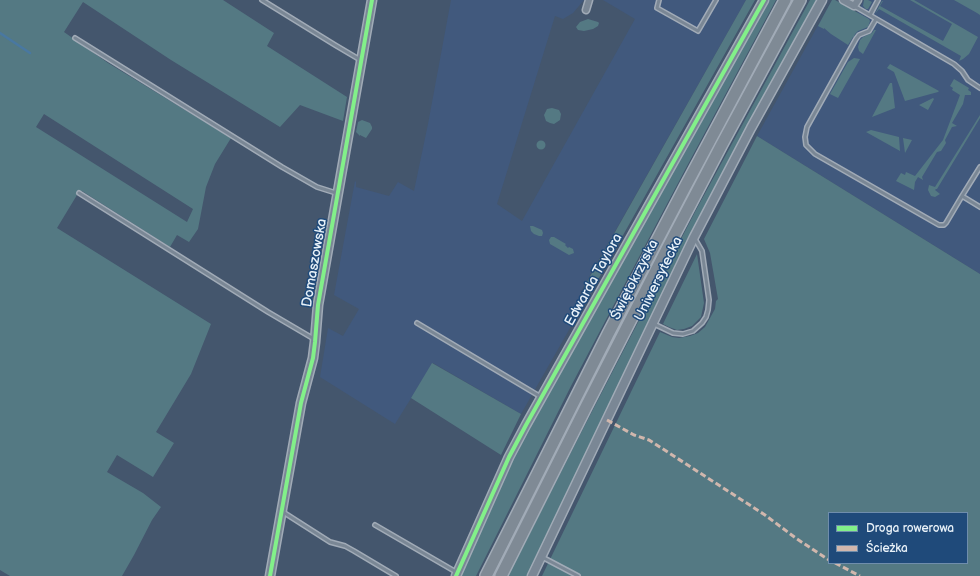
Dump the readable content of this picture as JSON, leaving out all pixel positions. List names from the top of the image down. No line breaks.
{"streets":{"highway":["Świętokrzyska"],"street":["Domaszowska","Uniwersytecka","Edwarda Taylora"]},"legend":["Droga rowerowa","Ścieżka"]}
